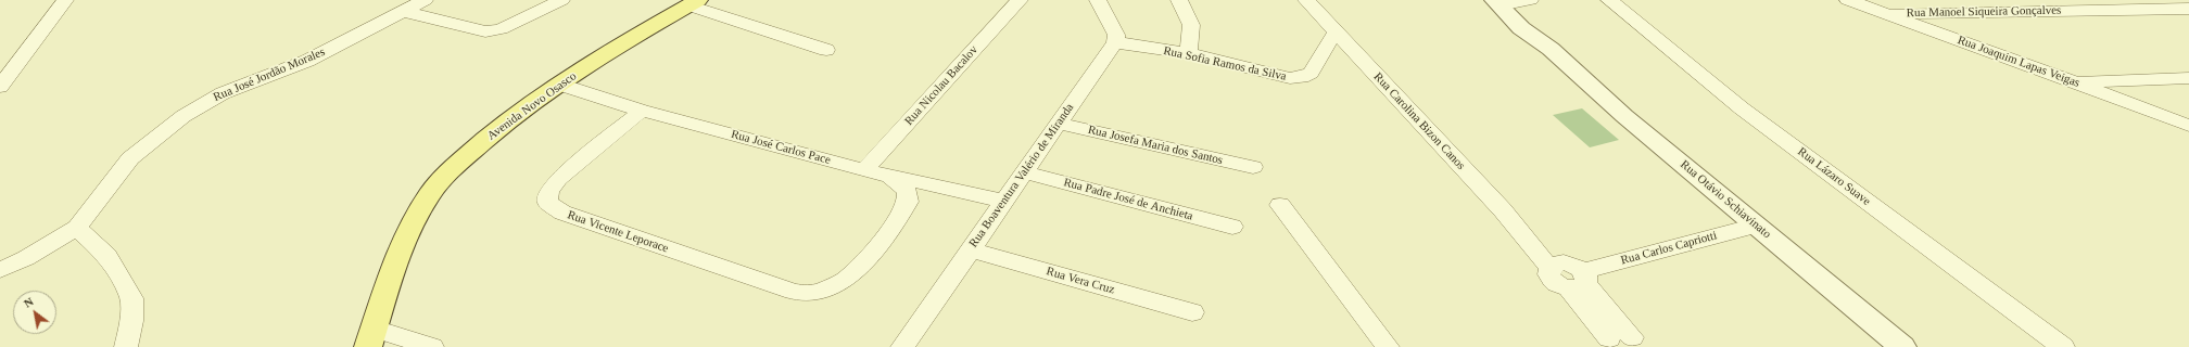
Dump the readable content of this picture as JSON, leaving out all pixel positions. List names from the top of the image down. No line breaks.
{"streets":{"main road":["Avenida Novo Osasco"],"street":["Rua Manoel Siqueira Gonçalves","Rua Joaquim Lapas Veigas","Rua Sofia Ramos da Silva","Rua José Jordão Morales","Rua Nicolau Bacalov","Rua Carolina Bizon Canos","Rua Josefa Maria dos Santos","Rua José Carlos Pace","Rua Boaventura Valério de Miranda","Rua Lázaro Suave","Rua Padre José de Anchieta","Rua Otávio Schiavinato","Rua Vicente Leporace","Rua Carlos Capriotti","Rua Vera Cruz"]},"crossings":[["Rua Manoel Siqueira Gonçalves","Rua Joaquim Lapas Veigas"],["Rua Sofia Ramos da Silva","Rua Carolina Bizon Canos"],["Rua Sofia Ramos da Silva","Rua Boaventura Valério de Miranda"],["Rua Nicolau Bacalov","Rua José Carlos Pace"],["Avenida Novo Osasco","Rua José Carlos Pace"],["Rua Carolina Bizon Canos","Rua Carlos Capriotti"],["Rua Josefa Maria dos Santos","Rua Boaventura Valério de Miranda"],["Rua José Carlos Pace","Rua Boaventura Valério de Miranda"],["Rua José Carlos Pace","Rua Vicente Leporace"],["Rua Boaventura Valério de Miranda","Rua Padre José de Anchieta"],["Rua Boaventura Valério de Miranda","Rua Vera Cruz"],["Rua Otávio Schiavinato","Rua Carlos Capriotti"]],"north":"top left"}
